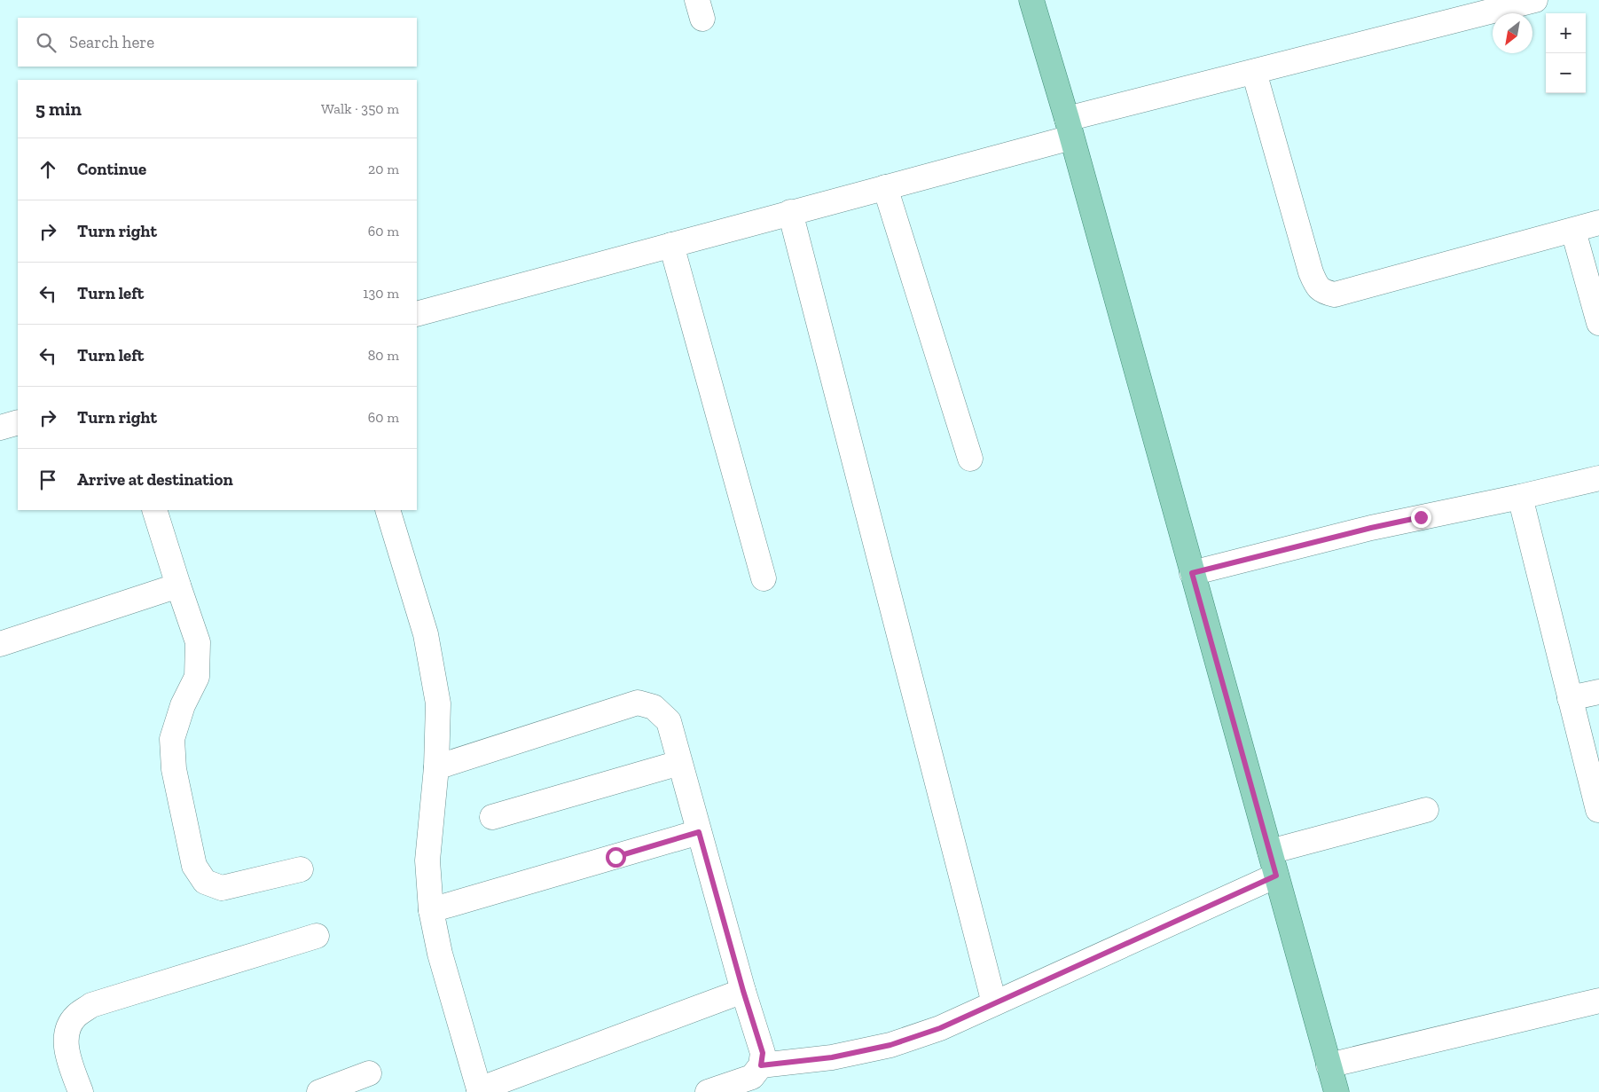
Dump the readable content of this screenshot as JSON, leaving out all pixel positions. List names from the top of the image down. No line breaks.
{"north":"bottom left","page":{"map_buttons":["+","−"],"search":"Search here","heading":["5 min","Walk · 350 m"],"list":[["Continue","20 m"],["Turn right","60 m"],["Turn left","130 m"],["Turn left","80 m"],["Turn right","60 m"],"Arrive at destination"]}}
